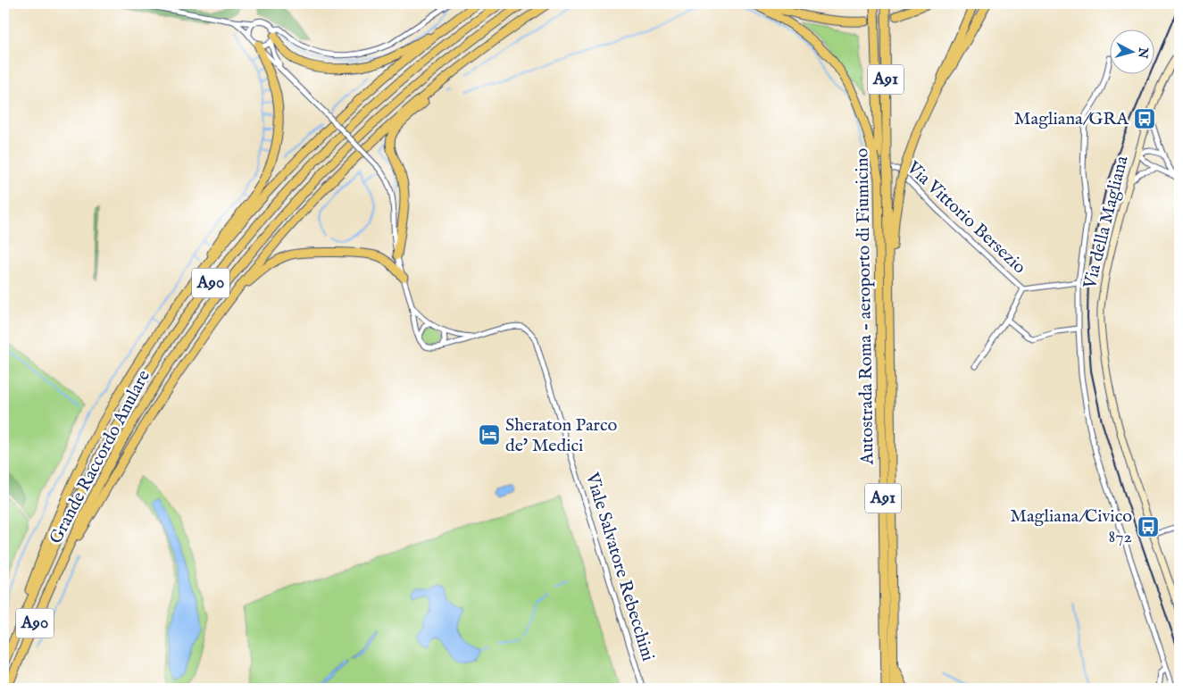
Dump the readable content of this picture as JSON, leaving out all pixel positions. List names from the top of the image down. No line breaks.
{"streets":{"highway":["A91","A90","Autostrada Roma - aeroporto di Fiumicino","Grande Raccordo Anulare"],"main road":["Via della Magliana"],"street":["Via Vittorio Bersezio","Viale Salvatore Rebecchini"]},"places":{"bus stop":["Magliana/GRA","Magliana/Civico 872"],"hotel":["Sheraton Parco de' Medici"]},"north":"right"}
